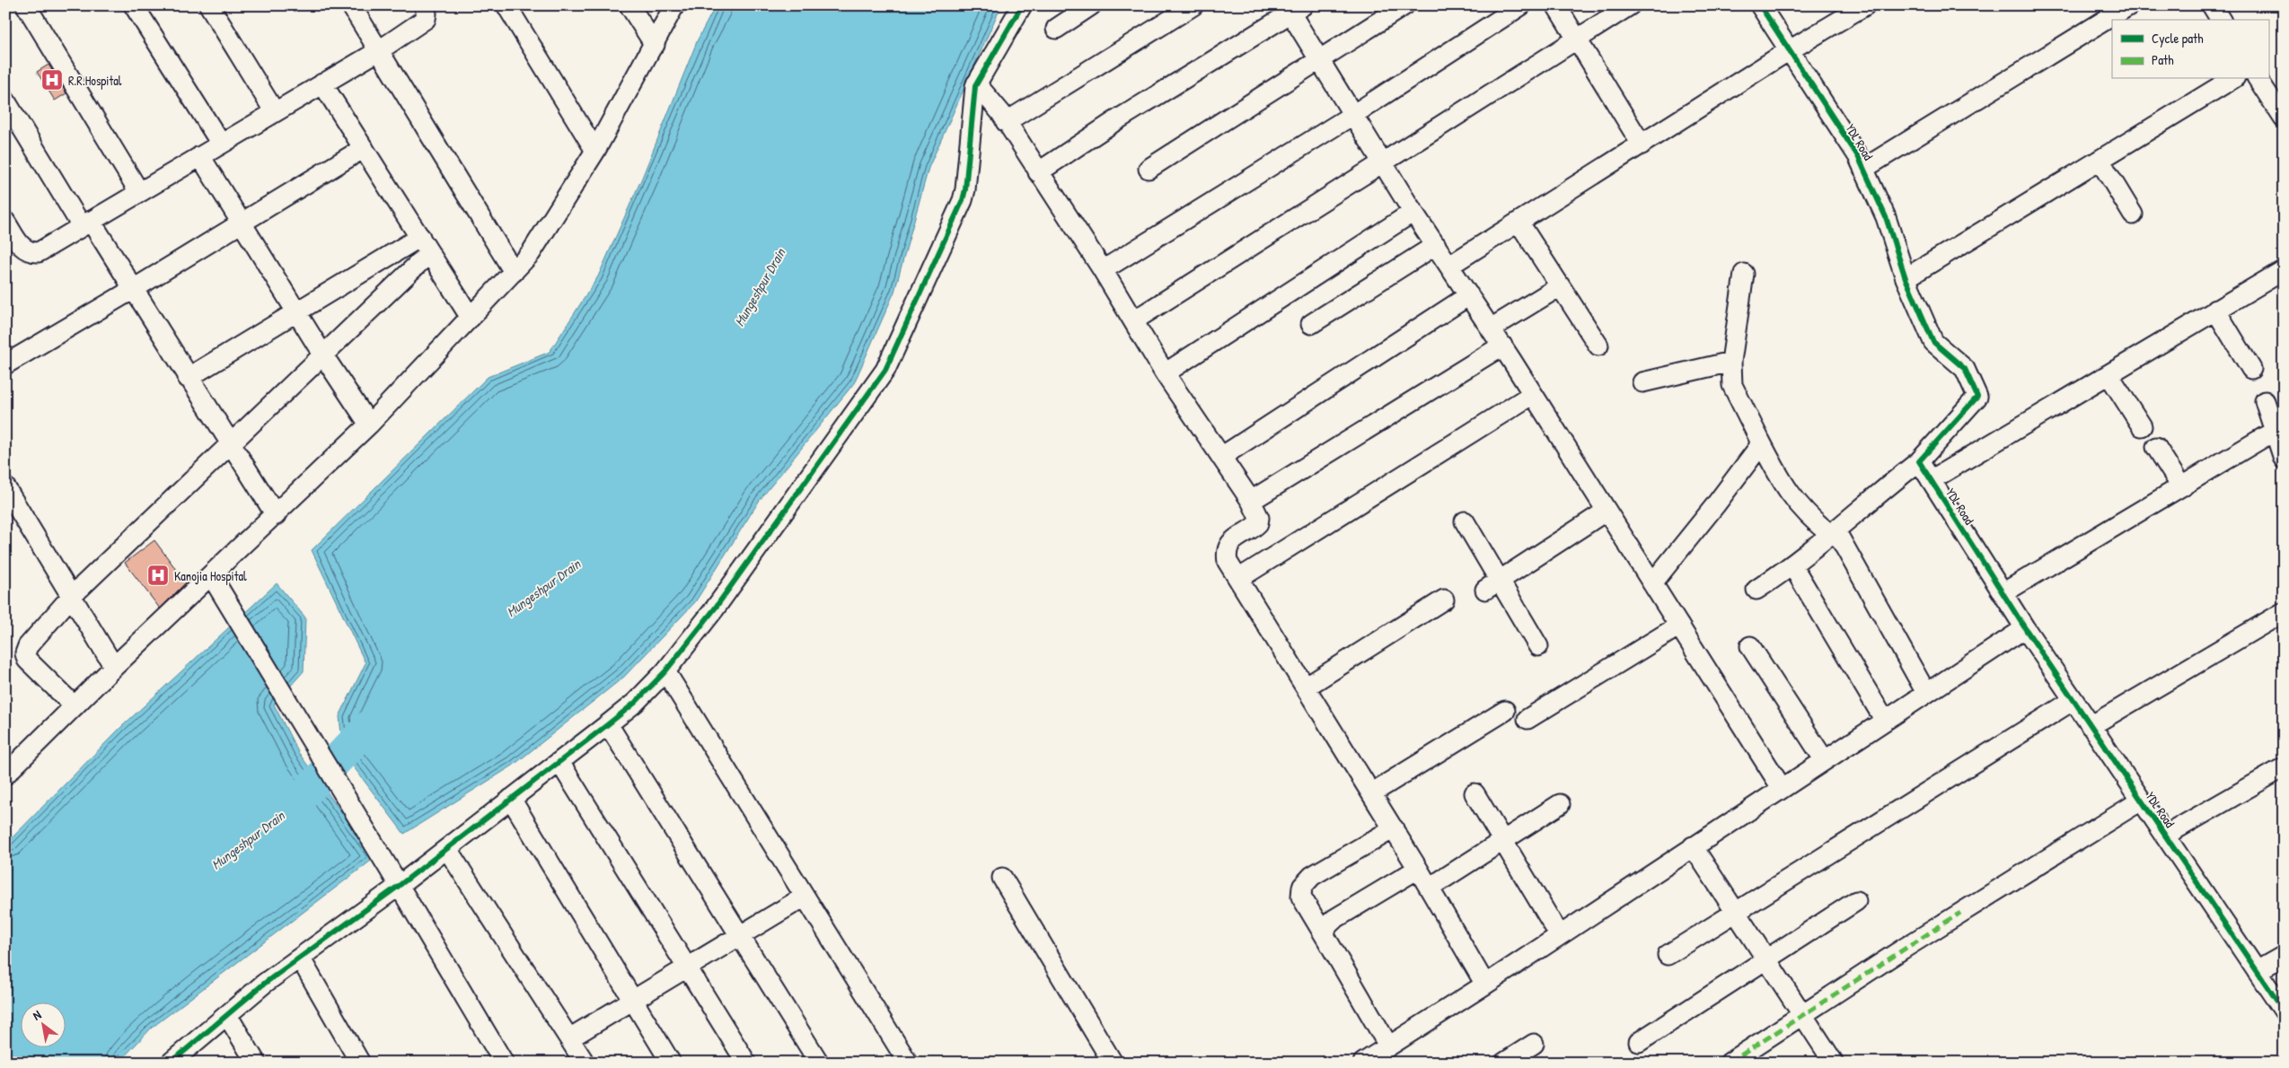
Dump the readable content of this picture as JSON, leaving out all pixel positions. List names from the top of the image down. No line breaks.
{"streets":{"street":["YDL Road"]},"water":["Mungeshpur Drain"],"places":{"hospital":["R.R.Hospital","Kanojia Hospital"]},"legend":["Cycle path","Path"],"north":"top left"}
